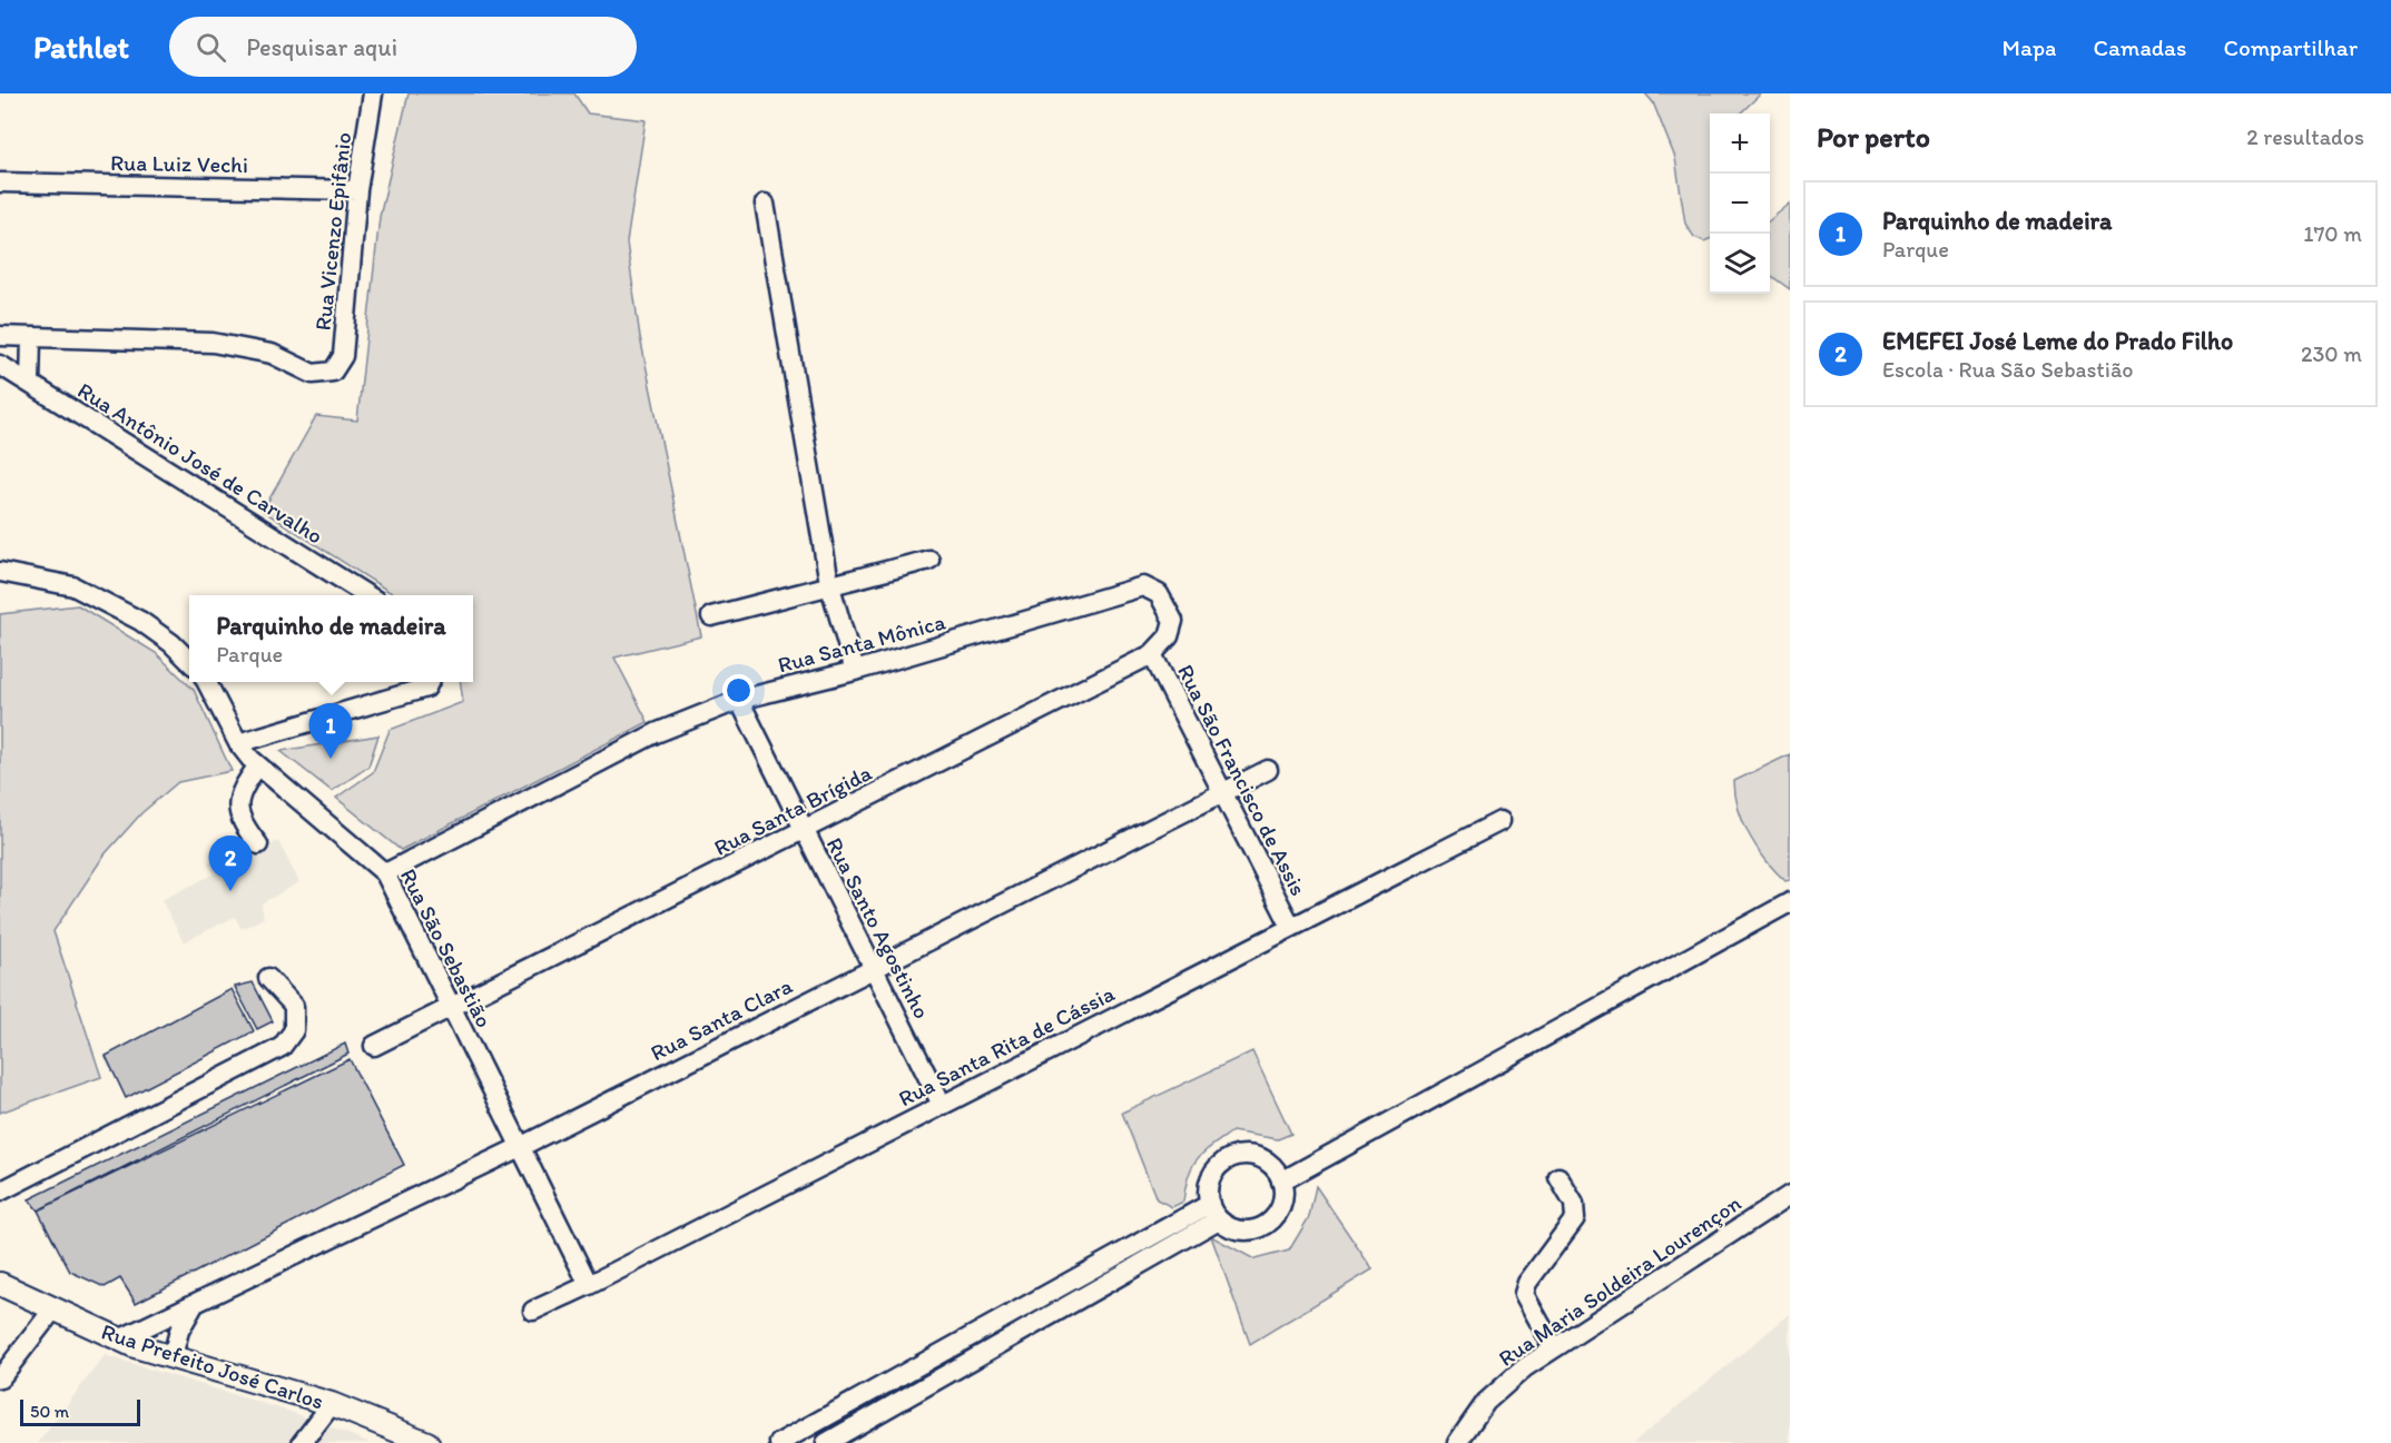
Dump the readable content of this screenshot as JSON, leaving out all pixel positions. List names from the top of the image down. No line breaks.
{"streets":{"main road":["Rua Prefeito José Carlos"],"street":["Rua Luiz Vechi","Rua Vicenzo Epifânio","Rua Antônio José de Carvalho","Rua Santa Mônica","Rua São Francisco de Assis","Rua Santa Brígida","Rua Santo Agostinho","Rua São Sebastião","Rua Santa Clara","Rua Santa Rita de Cássia","Rua Maria Soldeira Lourençon"]},"crossings":[["Rua Luiz Vechi","Rua Vicenzo Epifânio"],["Rua Santa Mônica","Rua Santa Brígida"],["Rua Santa Mônica","Rua Santo Agostinho"],["Rua Santa Mônica","Rua São Sebastião"],["Rua São Francisco de Assis","Rua Santa Brígida"],["Rua São Francisco de Assis","Rua Santa Clara"],["Rua São Francisco de Assis","Rua Santa Rita de Cássia"],["Rua Santa Brígida","Rua Santo Agostinho"],["Rua Santa Brígida","Rua São Sebastião"],["Rua Santo Agostinho","Rua Santa Clara"],["Rua Santo Agostinho","Rua Santa Rita de Cássia"],["Rua São Sebastião","Rua Santa Clara"],["Rua São Sebastião","Rua Santa Rita de Cássia"],["Rua Santa Clara","Rua Prefeito José Carlos"]],"scale_bar":"50 m","page":{"header":"Pathlet","search":"Pesquisar aqui","nav":["Mapa","Camadas","Compartilhar"],"heading":["Por perto","2 resultados"],"map_buttons":["+","−"],"list":[{"mark":"1","name":"Parquinho de madeira","note":"Parque","value":"170 m"},{"mark":"2","name":"EMEFEI José Leme do Prado Filho","note":"Escola · Rua São Sebastião","value":"230 m"}],"popup":["Parquinho de madeira","Parque"],"pins":["1","2"],"scale":"50 m"}}
